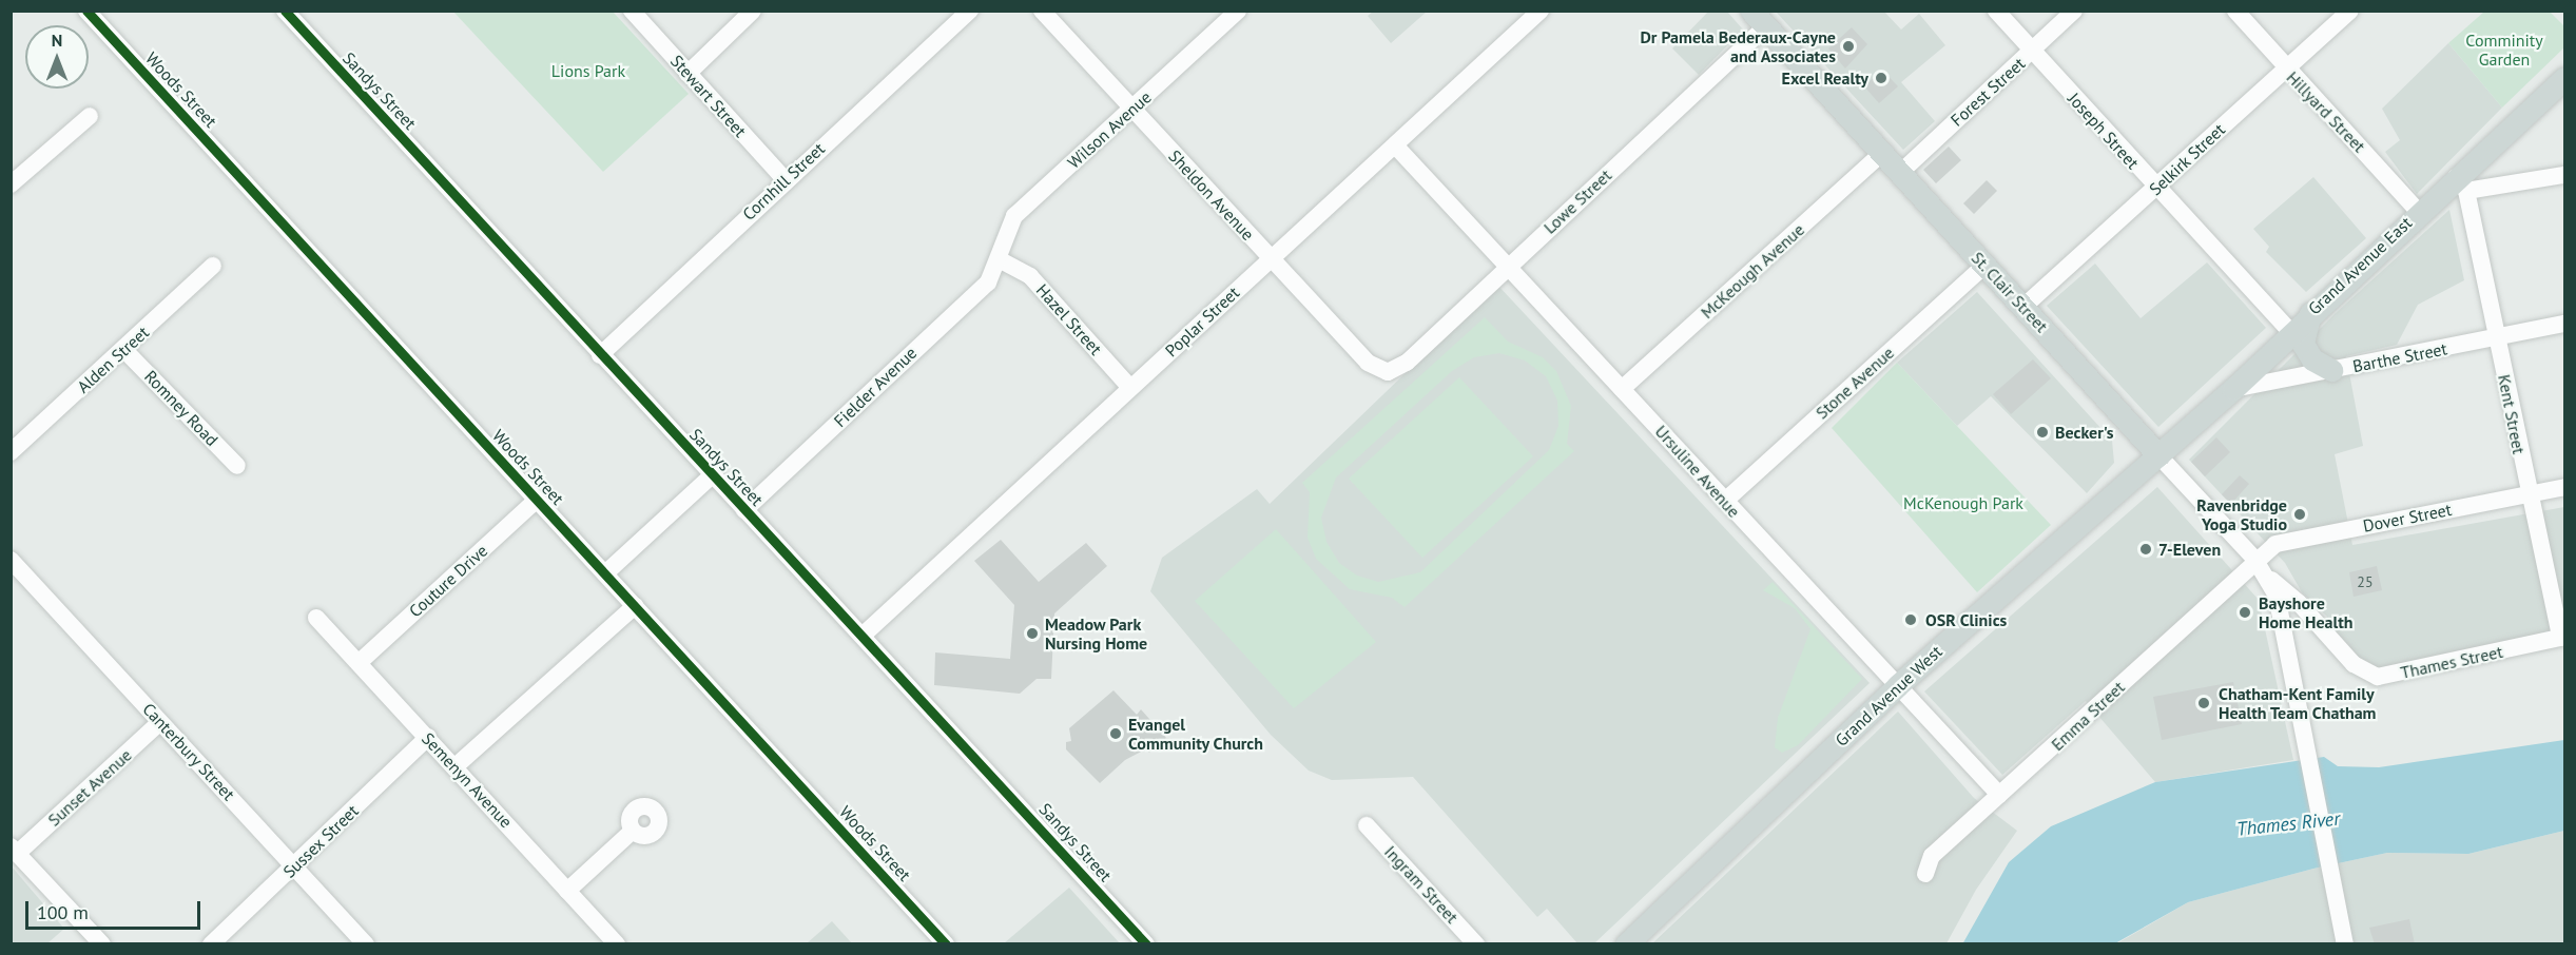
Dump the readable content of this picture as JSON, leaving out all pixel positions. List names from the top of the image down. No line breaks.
{"streets":{"main road":["Grand Avenue East","St. Clair Street","Grand Avenue West"],"street":["Woods Street","Sandys Street","Forest Street","Stewart Street","Hillyard Street","Wilson Avenue","Joseph Street","Selkirk Street","Cornhill Street","Sheldon Avenue","Lowe Street","McKeough Avenue","Hazel Street","Poplar Street","Barthe Street","Alden Street","Stone Avenue","Fielder Avenue","Romney Road","Kent Street","Ursuline Avenue","Dover Street","Couture Drive","Thames Street","Emma Street","Canterbury Street","Semenyn Avenue","Sunset Avenue","Sussex Street","Ingram Street"]},"crossings":[["Woods Street","Couture Drive"],["Sandys Street","Cornhill Street"],["Sandys Street","Poplar Street"],["Sandys Street","Fielder Avenue"],["Forest Street","Joseph Street"],["Forest Street","St. Clair Street"],["Stewart Street","Cornhill Street"],["Hillyard Street","Selkirk Street"],["Hillyard Street","Grand Avenue East"],["Wilson Avenue","Sheldon Avenue"],["Wilson Avenue","Hazel Street"],["Wilson Avenue","Fielder Avenue"],["Joseph Street","Selkirk Street"],["Joseph Street","Grand Avenue East"],["Selkirk Street","St. Clair Street"],["Sheldon Avenue","Lowe Street"],["Sheldon Avenue","Poplar Street"],["Lowe Street","St. Clair Street"],["Lowe Street","Ursuline Avenue"],["Grand Avenue East","St. Clair Street"],["Grand Avenue East","Barthe Street"],["Grand Avenue East","Kent Street"],["Grand Avenue East","Grand Avenue West"],["McKeough Avenue","St. Clair Street"],["McKeough Avenue","Ursuline Avenue"],["St. Clair Street","Stone Avenue"],["St. Clair Street","Dover Street"],["St. Clair Street","Thames Street"],["St. Clair Street","Grand Avenue West"],["St. Clair Street","Emma Street"],["Hazel Street","Poplar Street"],["Hazel Street","Fielder Avenue"],["Poplar Street","Ursuline Avenue"],["Barthe Street","Kent Street"],["Alden Street","Romney Road"],["Stone Avenue","Ursuline Avenue"],["Kent Street","Dover Street"],["Kent Street","Thames Street"],["Ursuline Avenue","Grand Avenue West"],["Ursuline Avenue","Emma Street"],["Dover Street","Emma Street"],["Couture Drive","Semenyn Avenue"],["Canterbury Street","Sunset Avenue"],["Canterbury Street","Sussex Street"],["Semenyn Avenue","Sussex Street"]],"water":["Thames River"],"parks":["Comminity Garden","Lions Park","McKenough Park"],"places":["Dr Pamela Bederaux-Cayne and Associates","Excel Realty","Becker's","Ravenbridge Yoga Studio","7-Eleven","Bayshore Home Health","OSR Clinics","Meadow Park Nursing Home","Chatham-Kent Family Health Team Chatham","Evangel Community Church"],"house_numbers":["25"],"scale_bar":"100 m","north":"top"}
